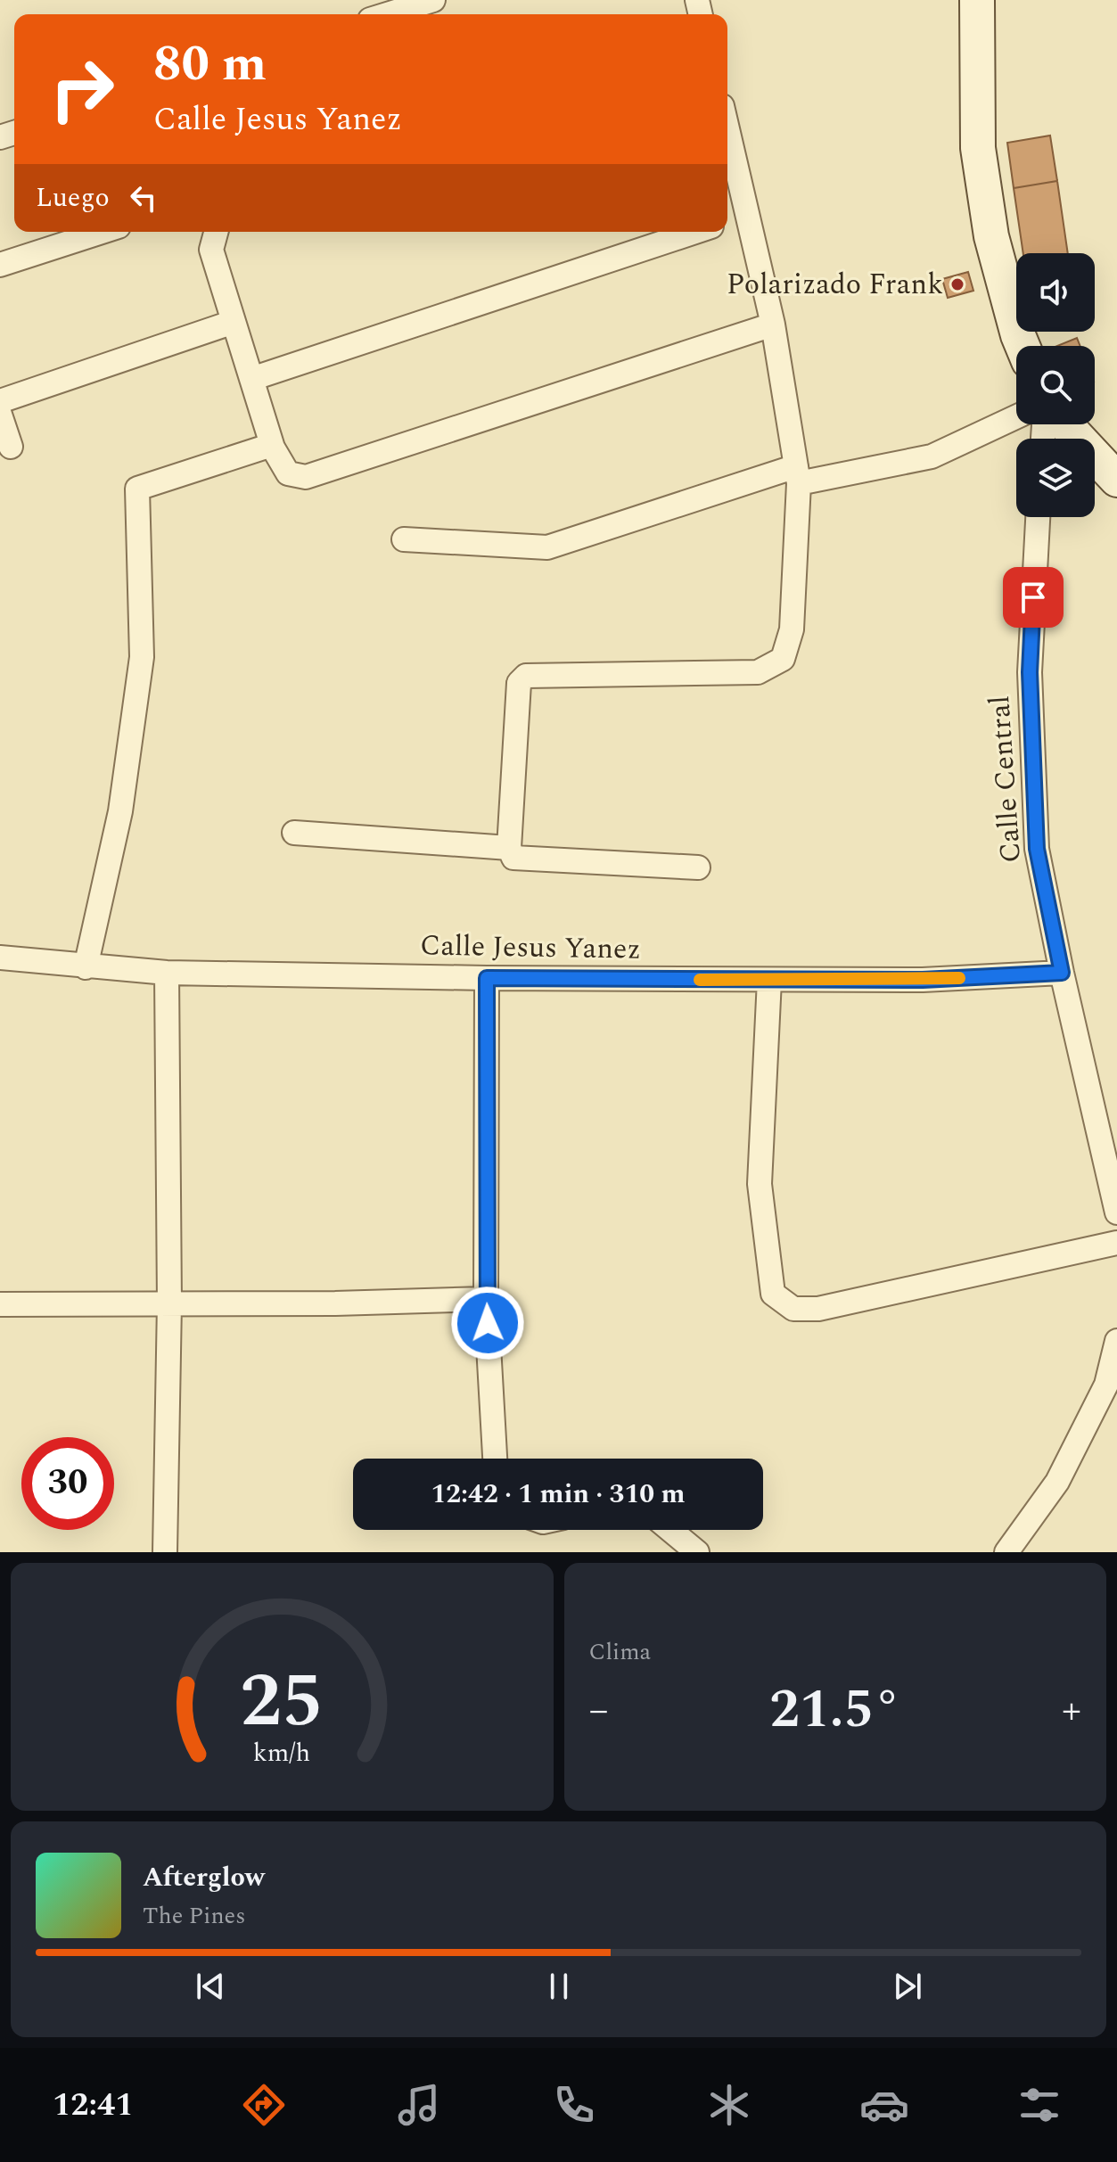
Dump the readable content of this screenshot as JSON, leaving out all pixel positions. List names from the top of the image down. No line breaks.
{"streets":{"street":["Calle Central","Calle Jesus Yanez"]},"crossings":[["Calle Central","Calle Jesus Yanez"]],"places":["Polarizado Frank"],"page":{"turn":["80 m","Calle Jesus Yanez"],"then":"Luego","limit":"30","trip":"12:42 · 1 min · 310 m","tile":"Clima","heat":["−","21.5°","+"],"song":["Afterglow","The Pines"],"tabs":"12:41","gauge":["25","km/h"]}}
